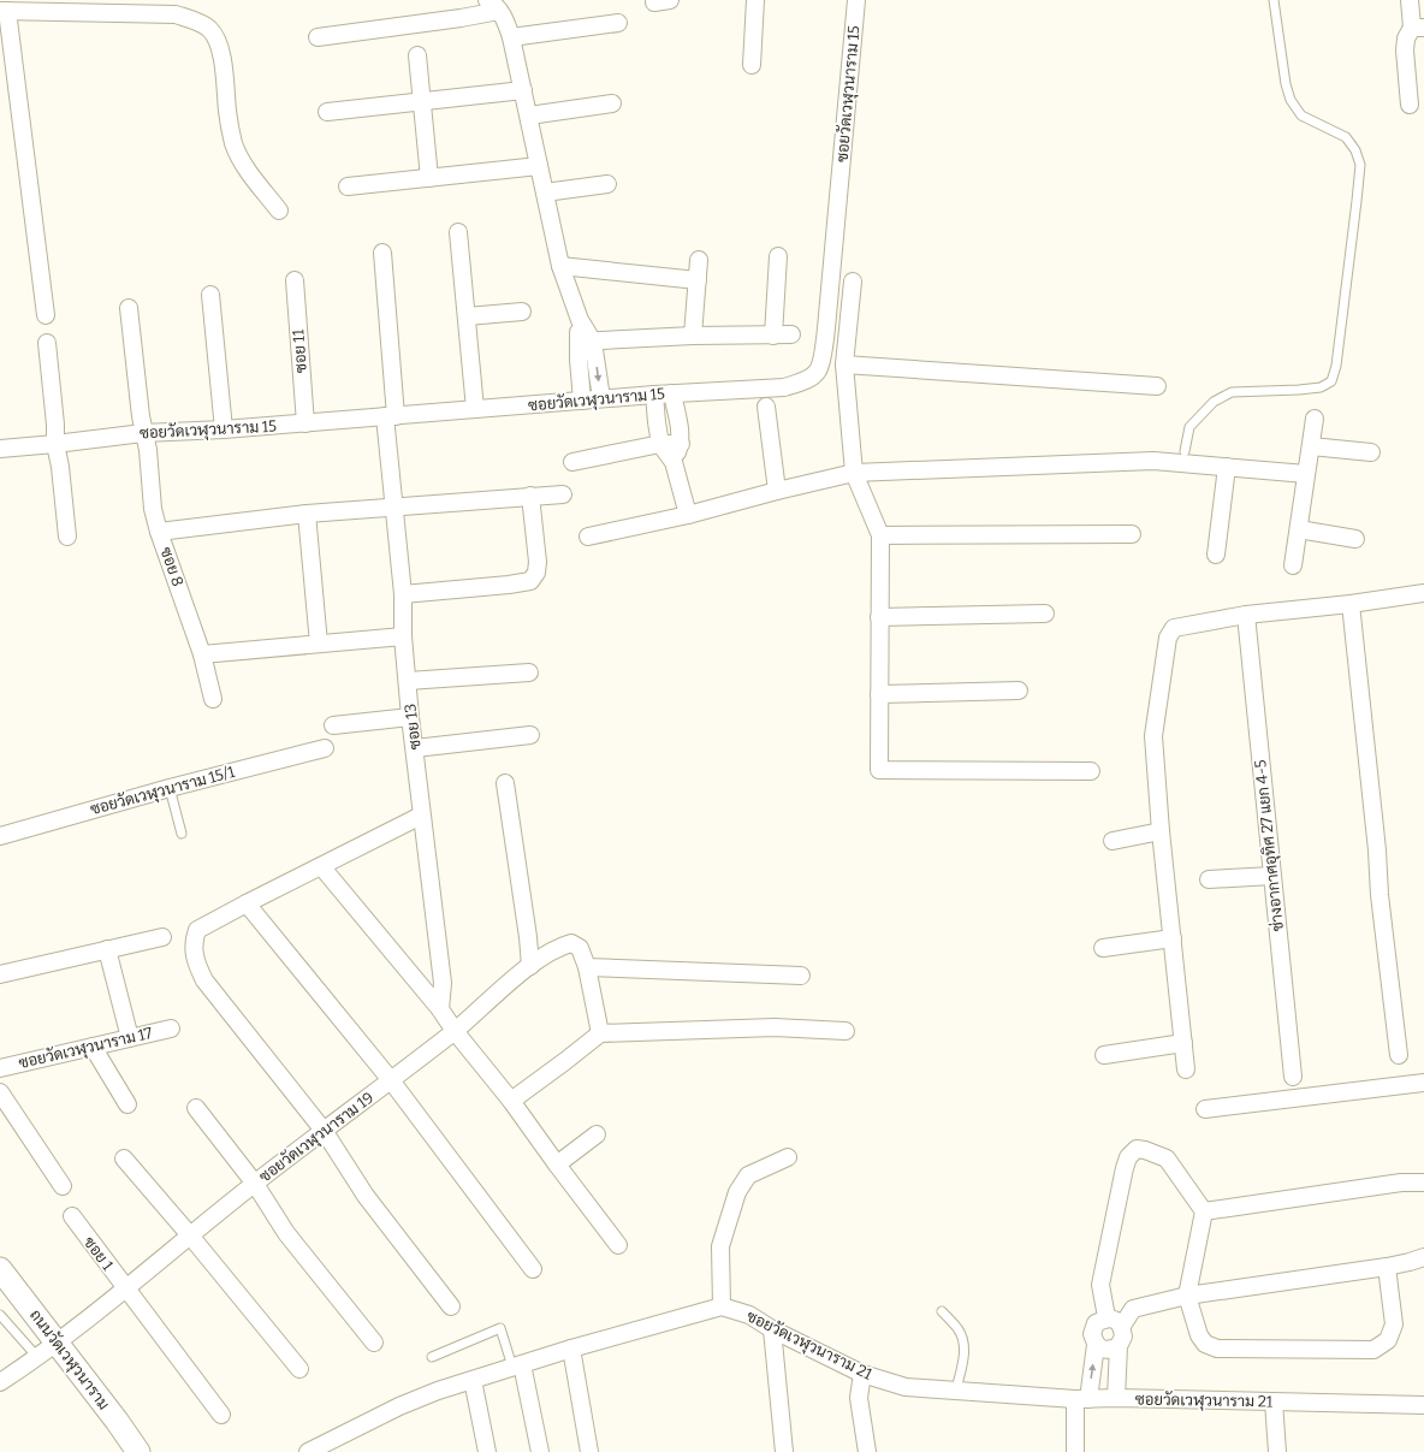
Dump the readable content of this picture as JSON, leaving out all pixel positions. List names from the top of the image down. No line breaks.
{"streets":{"street":["ซอยวัดเวฬุวนาราม 15","ซอย 11","ซอย 8","ซอย 13","ซอยวัดเวฬุวนาราม 15/1","ช่างอากาศอุทิศ 27 แยก 4-5","ซอยวัดเวฬุวนาราม 17","ซอยวัดเวฬุวนาราม 19","ซอย 1","ซอยวัดเวฬุวนาราม 21","ถนนวัดเวฬุวนาราม"]},"crossings":[["ซอยวัดเวฬุวนาราม 15","ซอย 11"],["ซอยวัดเวฬุวนาราม 15","ซอย 8"],["ซอยวัดเวฬุวนาราม 15","ซอย 13"],["ซอยวัดเวฬุวนาราม 19","ซอย 1"],["ซอยวัดเวฬุวนาราม 19","ถนนวัดเวฬุวนาราม"]]}
